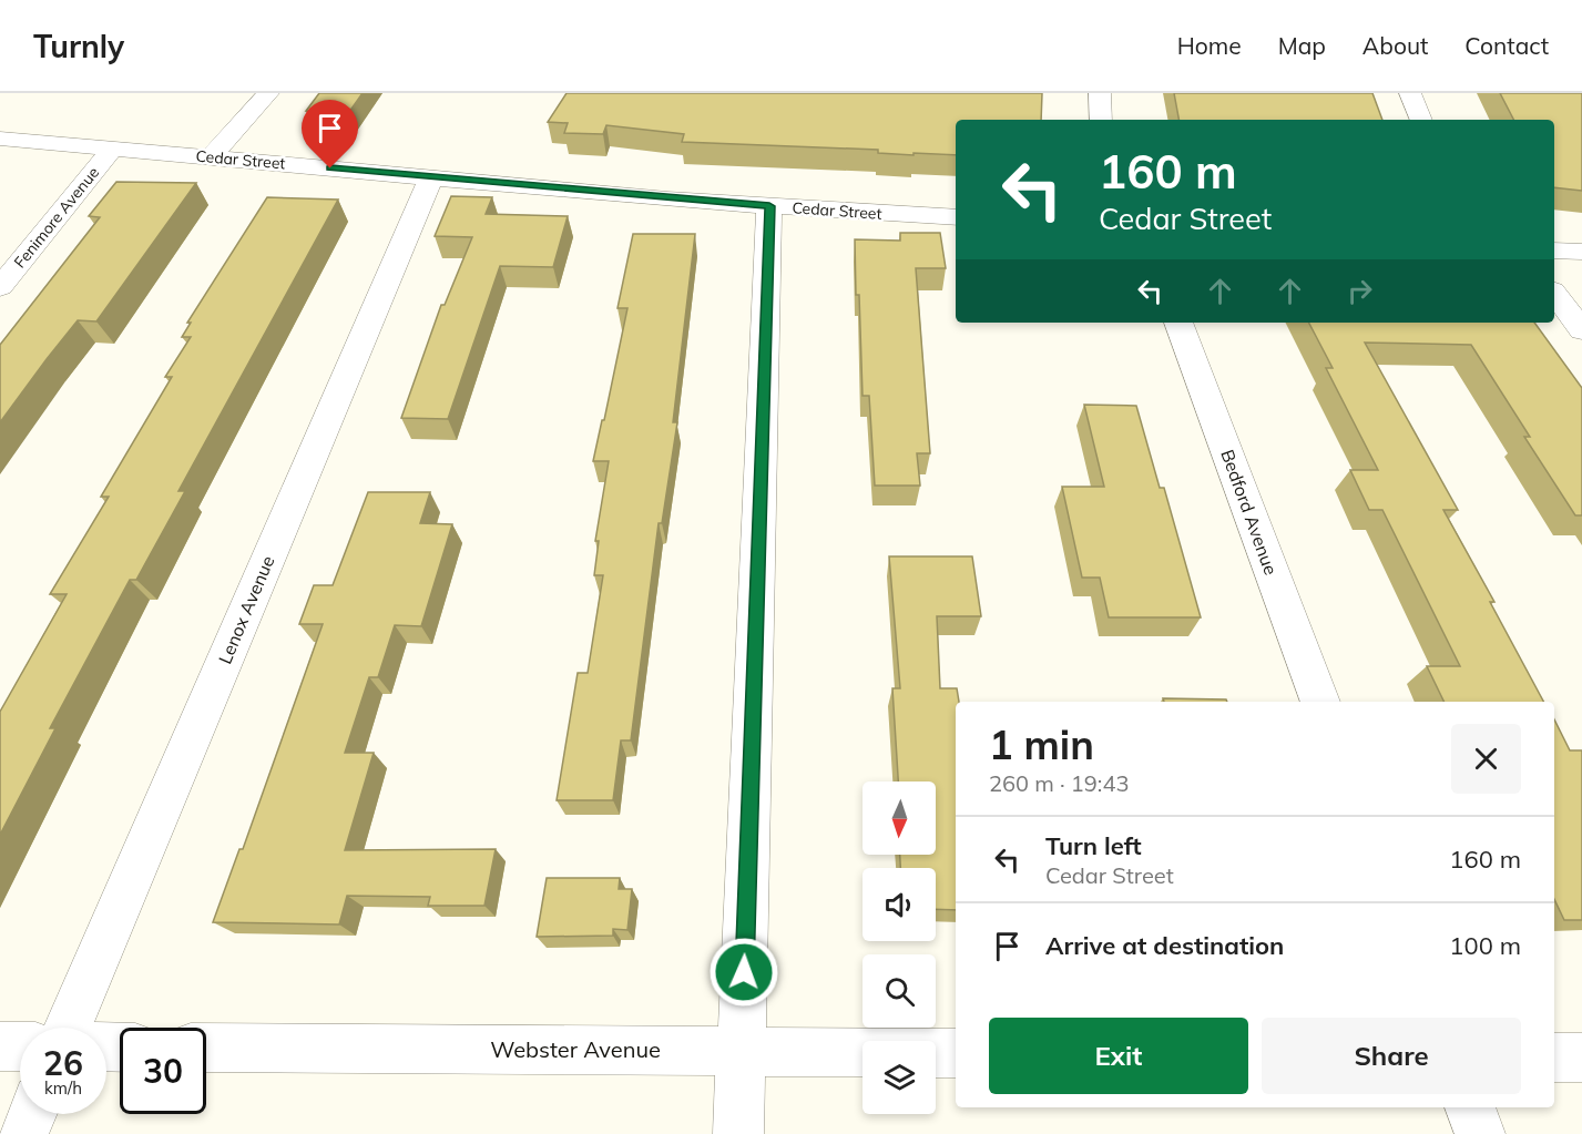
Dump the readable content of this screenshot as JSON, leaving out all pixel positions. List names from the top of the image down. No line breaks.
{"streets":{"street":["Cedar Street","Fenimore Avenue","Bedford Avenue","Lenox Avenue","Webster Avenue"]},"crossings":[["Cedar Street","Fenimore Avenue"],["Cedar Street","Lenox Avenue"]],"north":"bottom","page":{"header":"Turnly","nav":["Home","Map","About","Contact"],"turn":["160 m","Cedar Street"],"heading":["1 min","260 m · 19:43"],"list":[{"name":"Turn left","note":"Cedar Street","value":"160 m"},{"name":"Arrive at destination","value":"100 m"}],"buttons":["Exit","Share"],"speed":"26 km/h","limit":"30"}}
